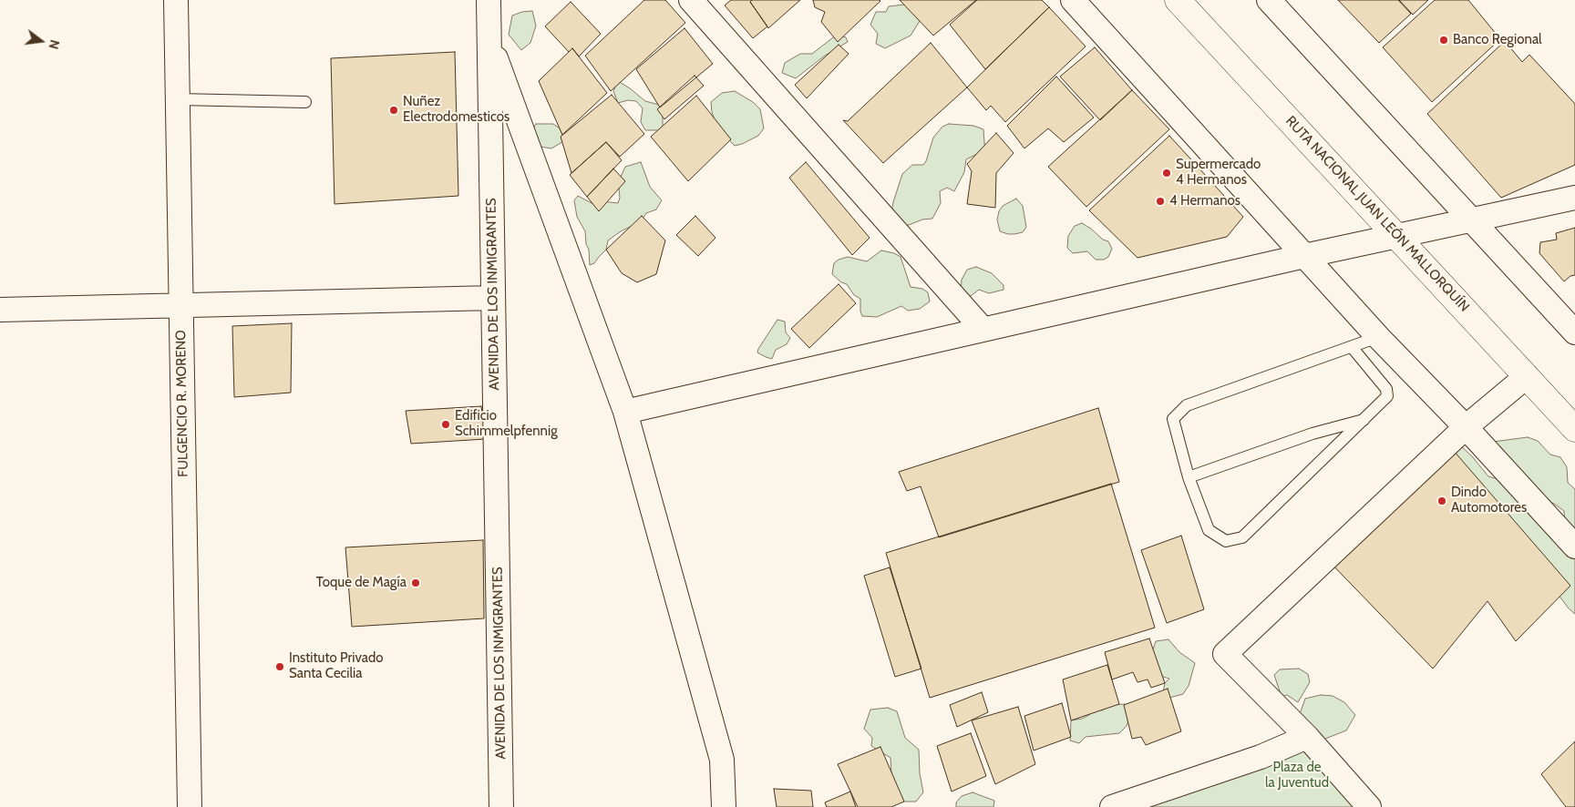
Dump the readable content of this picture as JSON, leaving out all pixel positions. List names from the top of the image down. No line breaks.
{"streets":{"highway":["RUTA NACIONAL JUAN LEÓN MALLORQUÍN"],"street":["AVENIDA DE LOS INMIGRANTES","FULGENCIO R. MORENO"]},"parks":["Plaza de la Juventud"],"places":["Banco Regional","Nuñez Electrodomesticos","Supermercado 4 Hermanos","4 Hermanos","Edificio Schimmelpfennig","Dindo Automotores","Toque de Magía","Instituto Privado Santa Cecilia"],"north":"right"}
